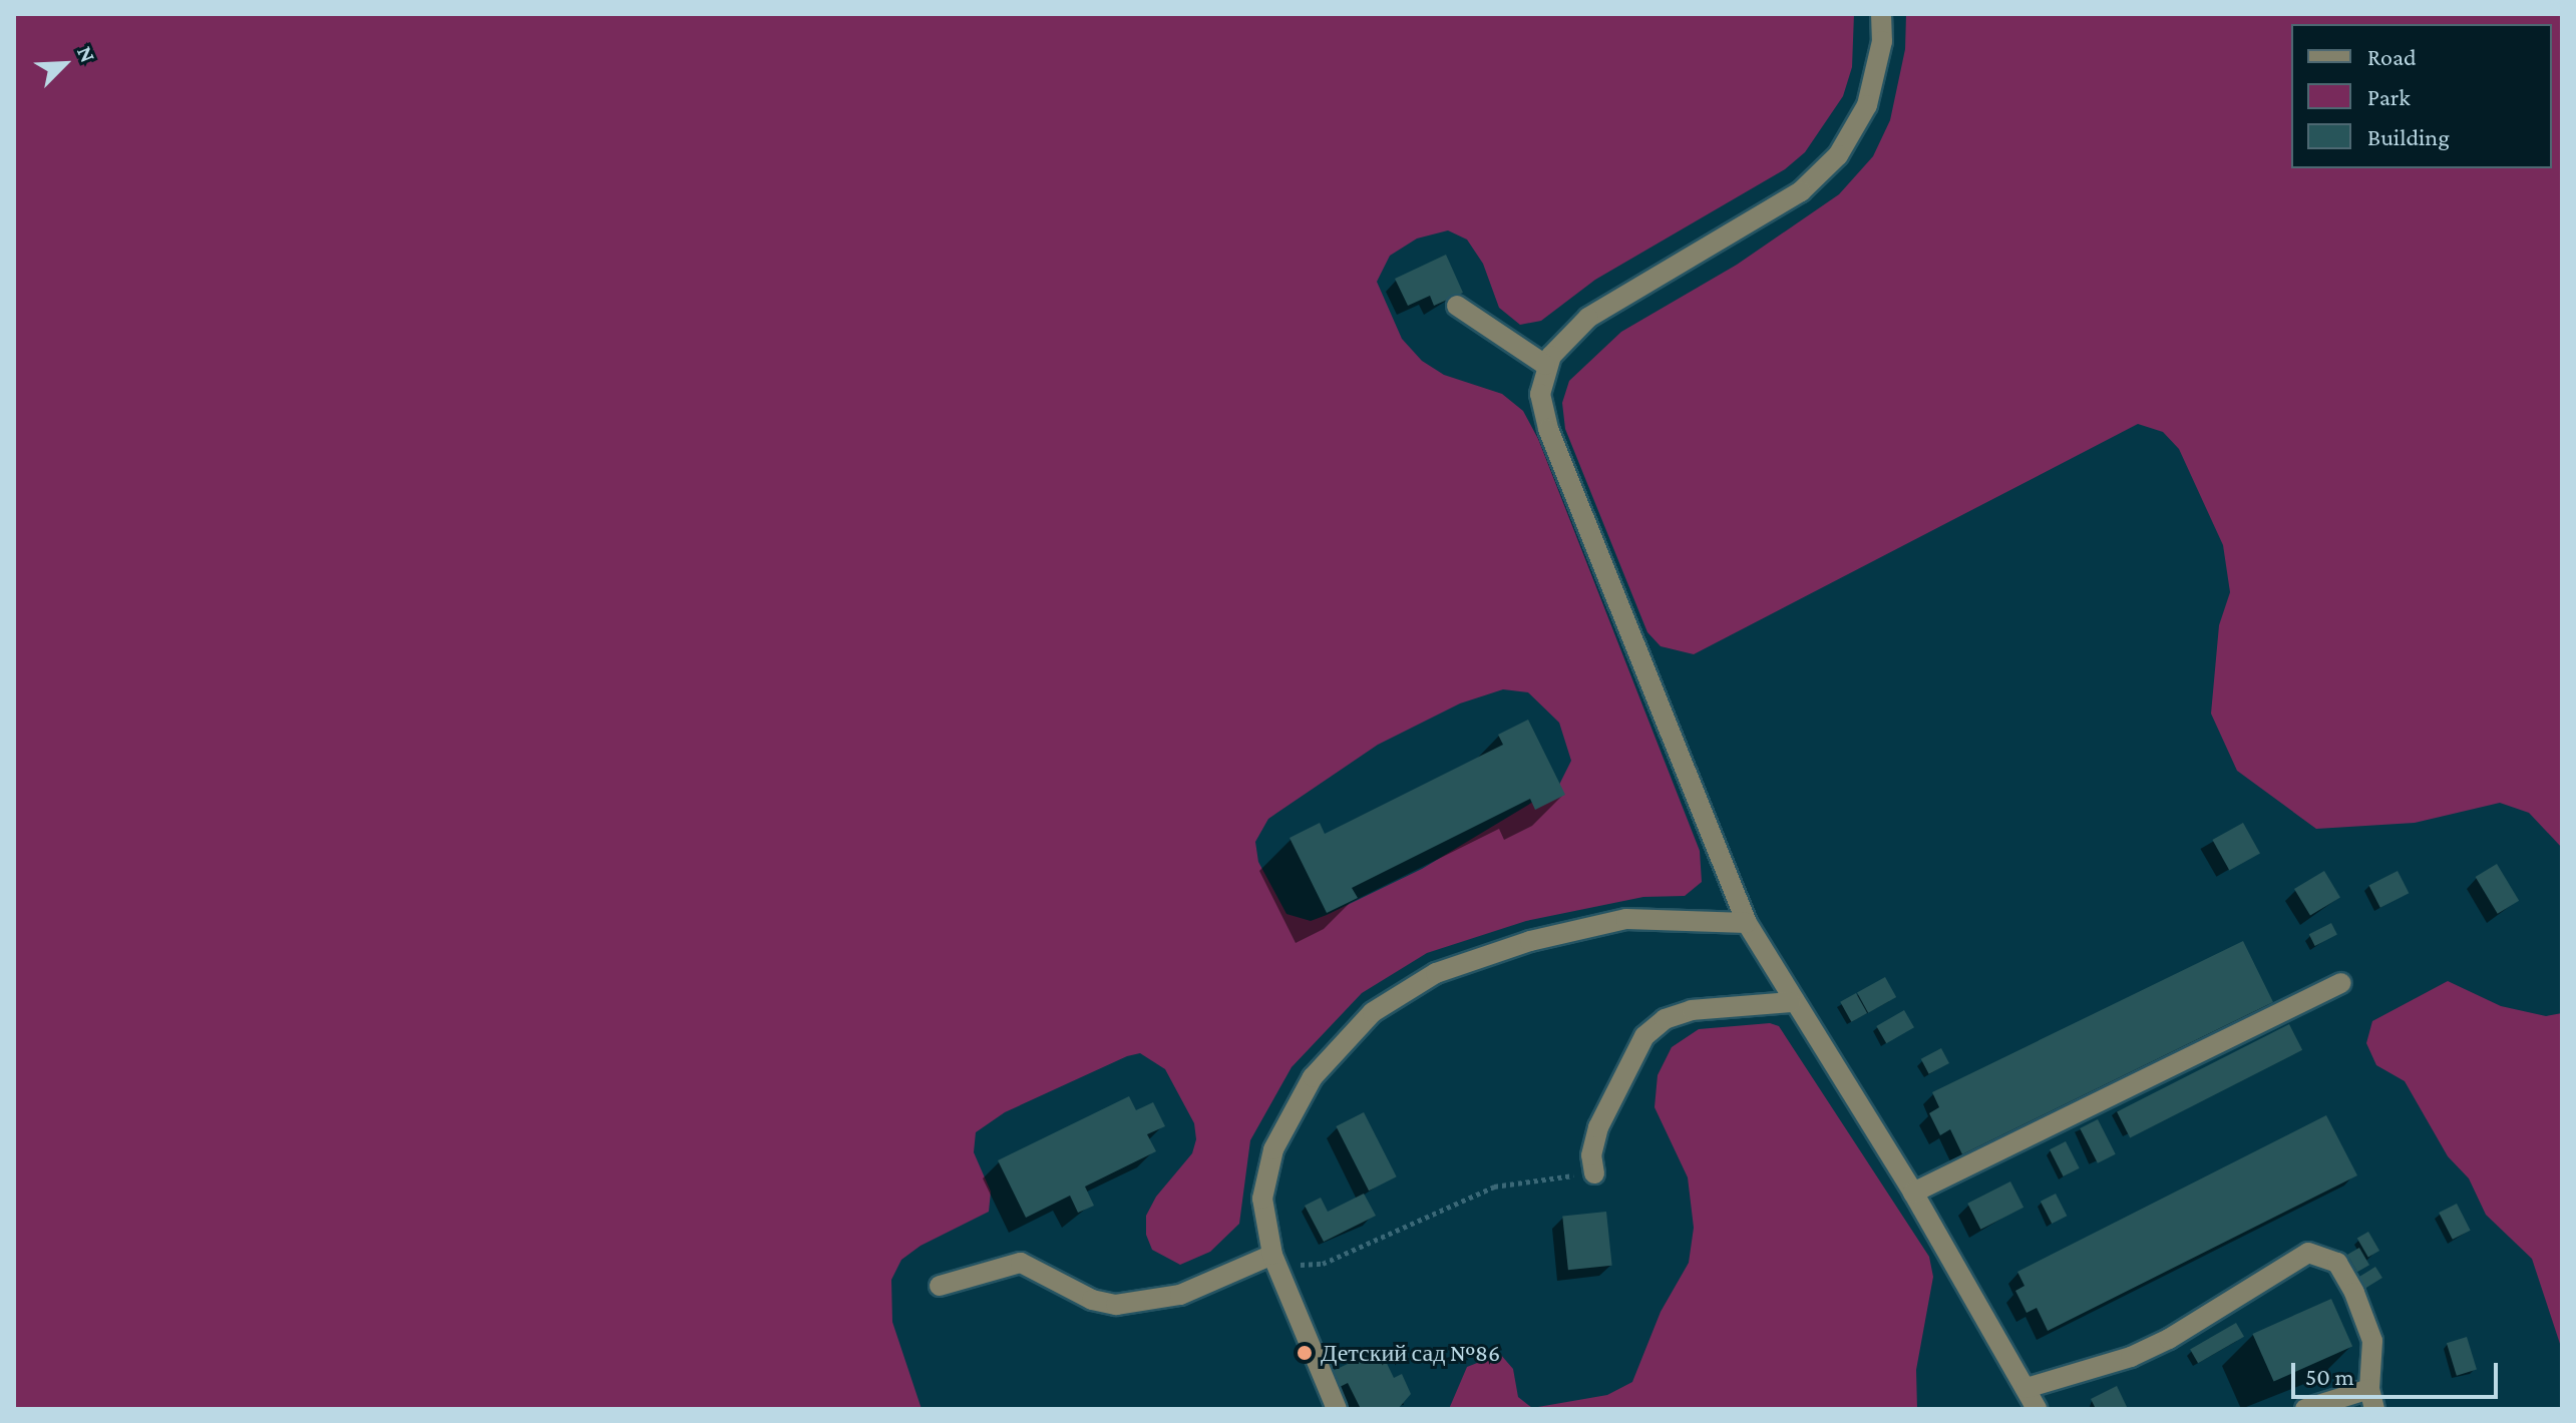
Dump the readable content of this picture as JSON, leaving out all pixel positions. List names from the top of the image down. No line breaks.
{"places":["Детский сад №86"],"legend":["Road","Park","Building"],"scale_bar":"50 m","north":"top right"}
